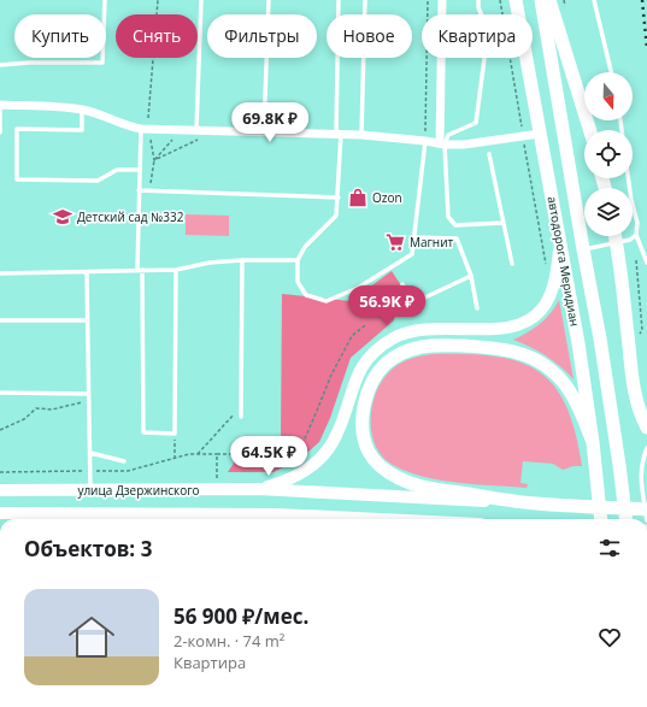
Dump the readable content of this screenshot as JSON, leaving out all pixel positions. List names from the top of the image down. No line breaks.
{"streets":{"main road":["автодорога Меридиан","улица Дзержинского"]},"places":{"shop":["Ozon"],"school or university":["Детский cад №332"],"supermarket":["Магнит"]},"north":"bottom","page":{"chip":["Купить","Снять","Фильтры","Новое","Квартира"],"price":["69.8K ₽","56.9K ₽","64.5K ₽"],"heading":"Объектов: 3","list":[{"name":"56 900 ₽/мес.","note":"2-комн. · 74 m² · Квартира"}]}}
